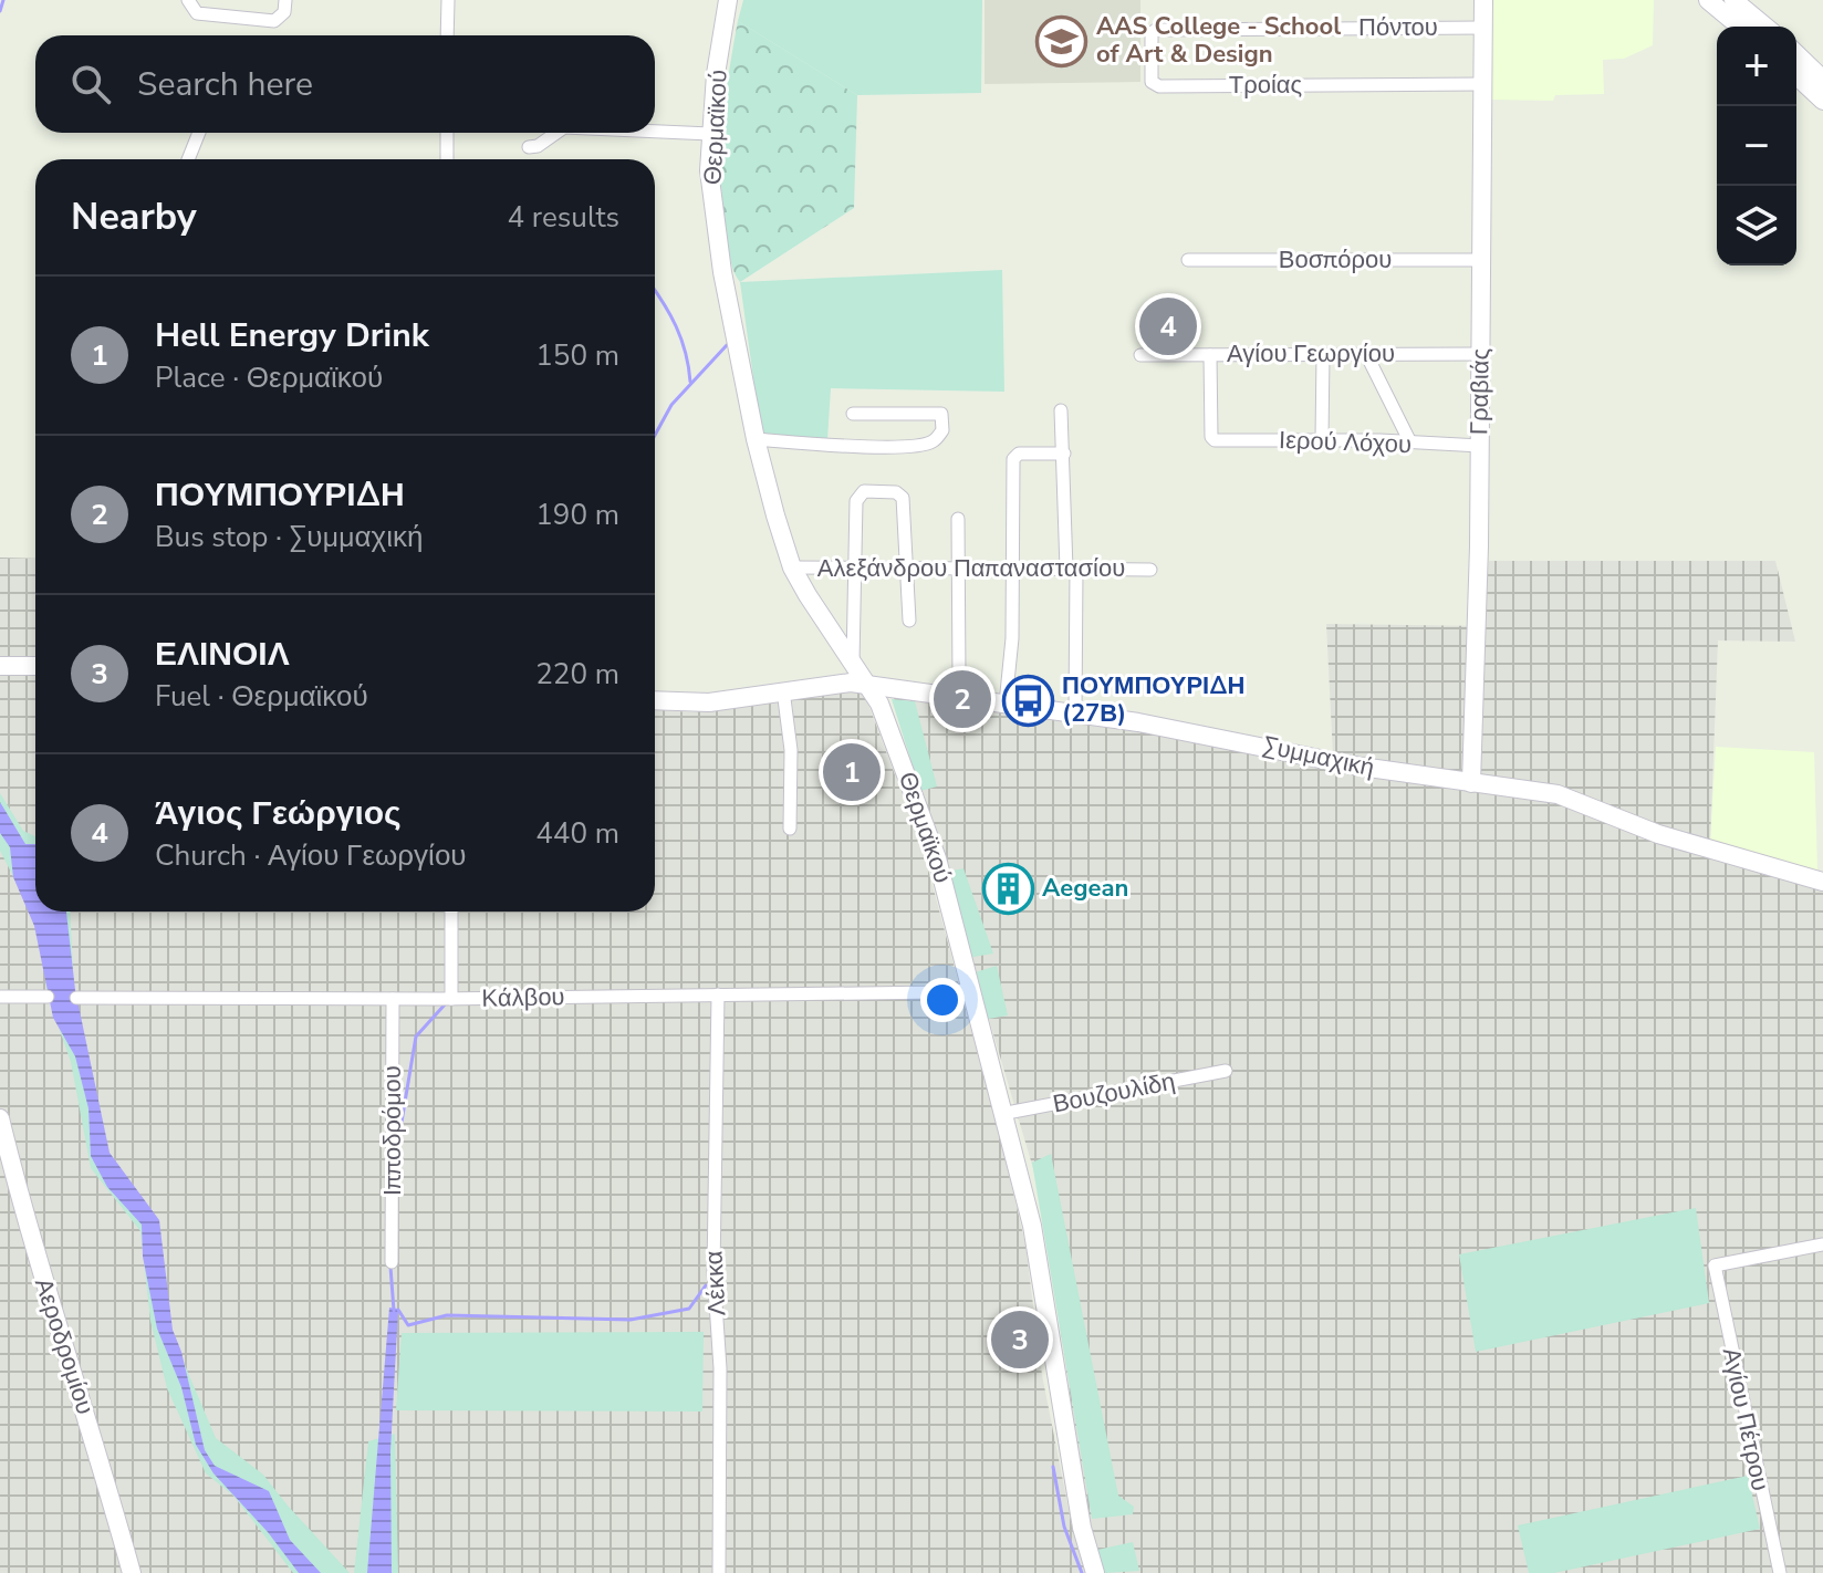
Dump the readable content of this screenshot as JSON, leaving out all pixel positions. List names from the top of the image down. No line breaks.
{"streets":{"street":["Πόντου","Τροίας","Θερμαϊκού","Βοσπόρου","Αγίου Γεωργίου","Γραβιάς","Ιερού Λόχου","Αλεξάνδρου Παπαναστασίου","Συμμαχική","Κάλβου","Βουζουλίδη","Ιπποδρόμου","Λέκκα","Αεροδρομίου","Αγίου Πέτρου"]},"crossings":[["Πόντου","Τροίας"],["Πόντου","Γραβιάς"],["Τροίας","Γραβιάς"],["Θερμαϊκού","Αλεξάνδρου Παπαναστασίου"],["Θερμαϊκού","Συμμαχική"],["Θερμαϊκού","Κάλβου"],["Θερμαϊκού","Βουζουλίδη"],["Βοσπόρου","Γραβιάς"],["Αγίου Γεωργίου","Γραβιάς"],["Αγίου Γεωργίου","Ιερού Λόχου"],["Γραβιάς","Ιερού Λόχου"],["Γραβιάς","Συμμαχική"],["Κάλβου","Ιπποδρόμου"],["Κάλβου","Λέκκα"]],"places":{"school or university":["AAS College - School of Art & Design"],"bus stop":["ΠΟΥΜΠΟΥΡΙΔΗ (27Β)"],"building":["Aegean"]},"page":{"map_buttons":["+","−"],"search":"Search here","heading":["Nearby","4 results"],"list":[{"mark":"1","name":"Hell Energy Drink","note":"Place · Θερμαϊκού","value":"150 m"},{"mark":"2","name":"ΠΟΥΜΠΟΥΡΙΔΗ","note":"Bus stop · Συμμαχική","value":"190 m"},{"mark":"3","name":"ΕΛΙΝΟΙΛ","note":"Fuel · Θερμαϊκού","value":"220 m"},{"mark":"4","name":"Άγιος Γεώργιος","note":"Church · Αγίου Γεωργίου","value":"440 m"}],"pins":["4","2","1","3"]}}
